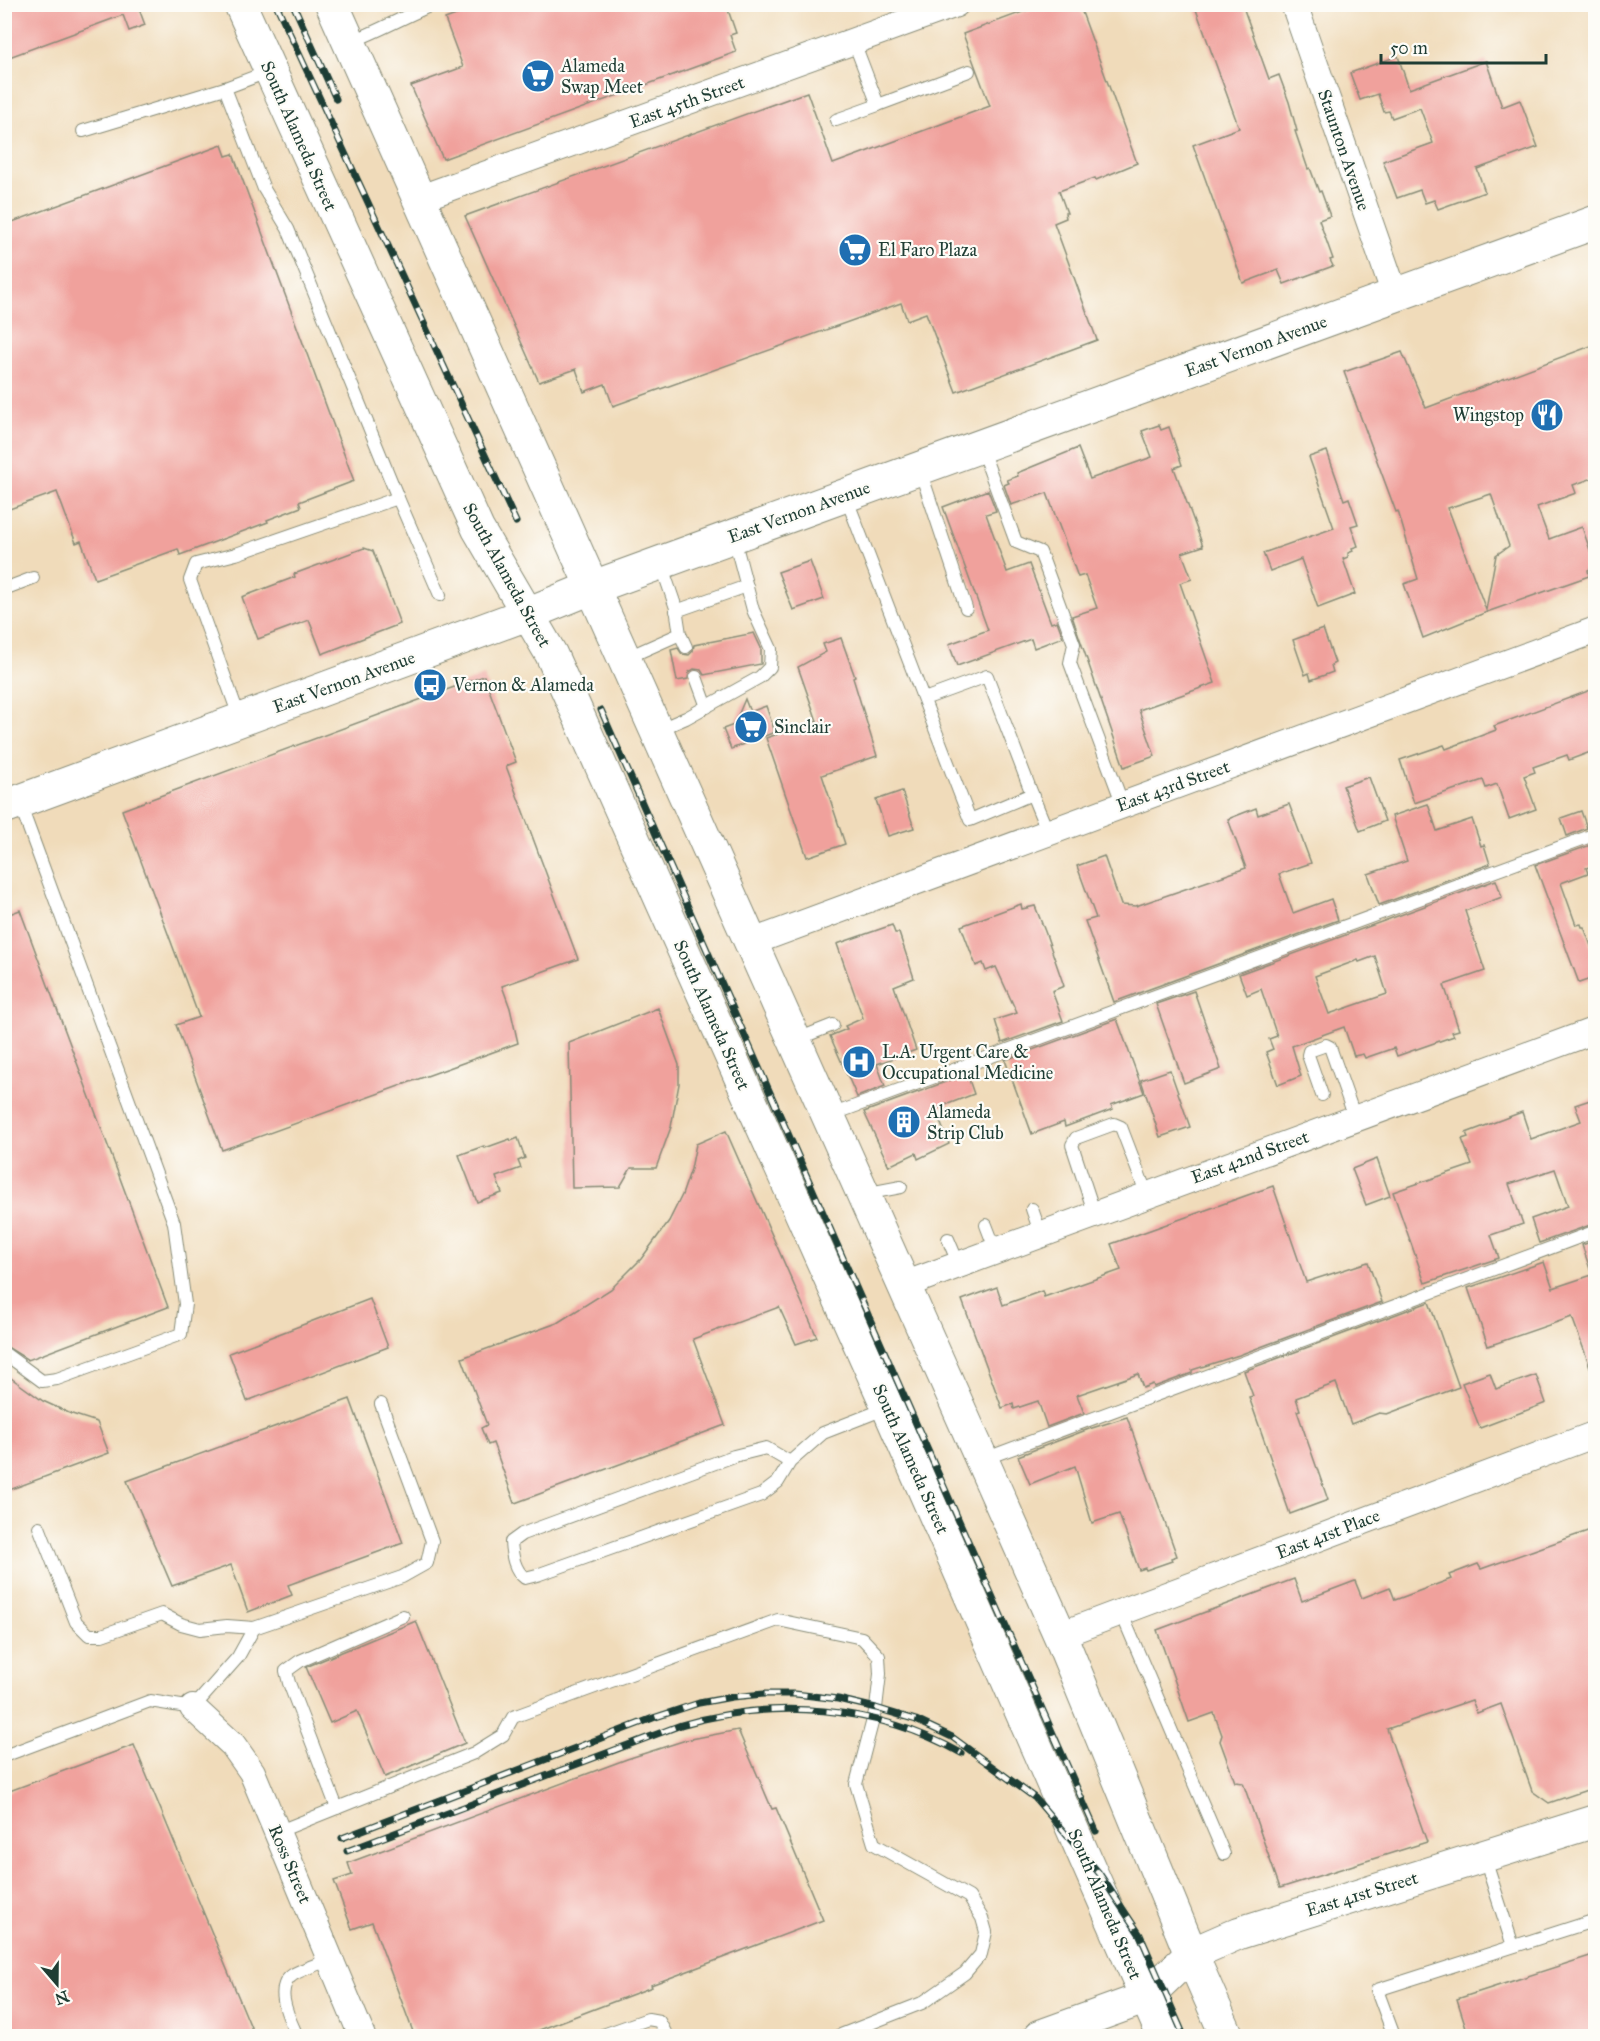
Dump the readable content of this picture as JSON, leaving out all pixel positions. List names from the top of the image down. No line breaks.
{"streets":{"main road":["East Vernon Avenue"],"street":["East 45th Street","South Alameda Street","Staunton Avenue","East 43rd Street","East 42nd Street","East 41st Place","Ross Street","East 41st Street"]},"crossings":[["South Alameda Street","East Vernon Avenue"],["South Alameda Street","East 41st Street"],["Staunton Avenue","East Vernon Avenue"]],"places":{"supermarket":["Alameda Swap Meet","El Faro Plaza","Sinclair"],"restaurant":["Wingstop"],"bus stop":["Vernon & Alameda"],"hospital":["L.A. Urgent Care & Occupational Medicine"],"building":["Alameda Strip Club"]},"scale_bar":"50 m","north":"bottom"}
